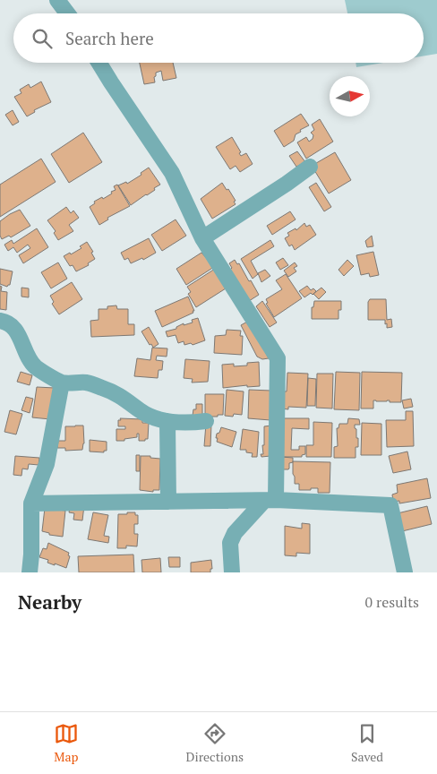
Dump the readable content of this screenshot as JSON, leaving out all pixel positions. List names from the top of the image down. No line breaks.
{"north":"right","page":{"search":"Search here","heading":["Nearby","0 results"],"nav":["Map","Directions","Saved"]}}
